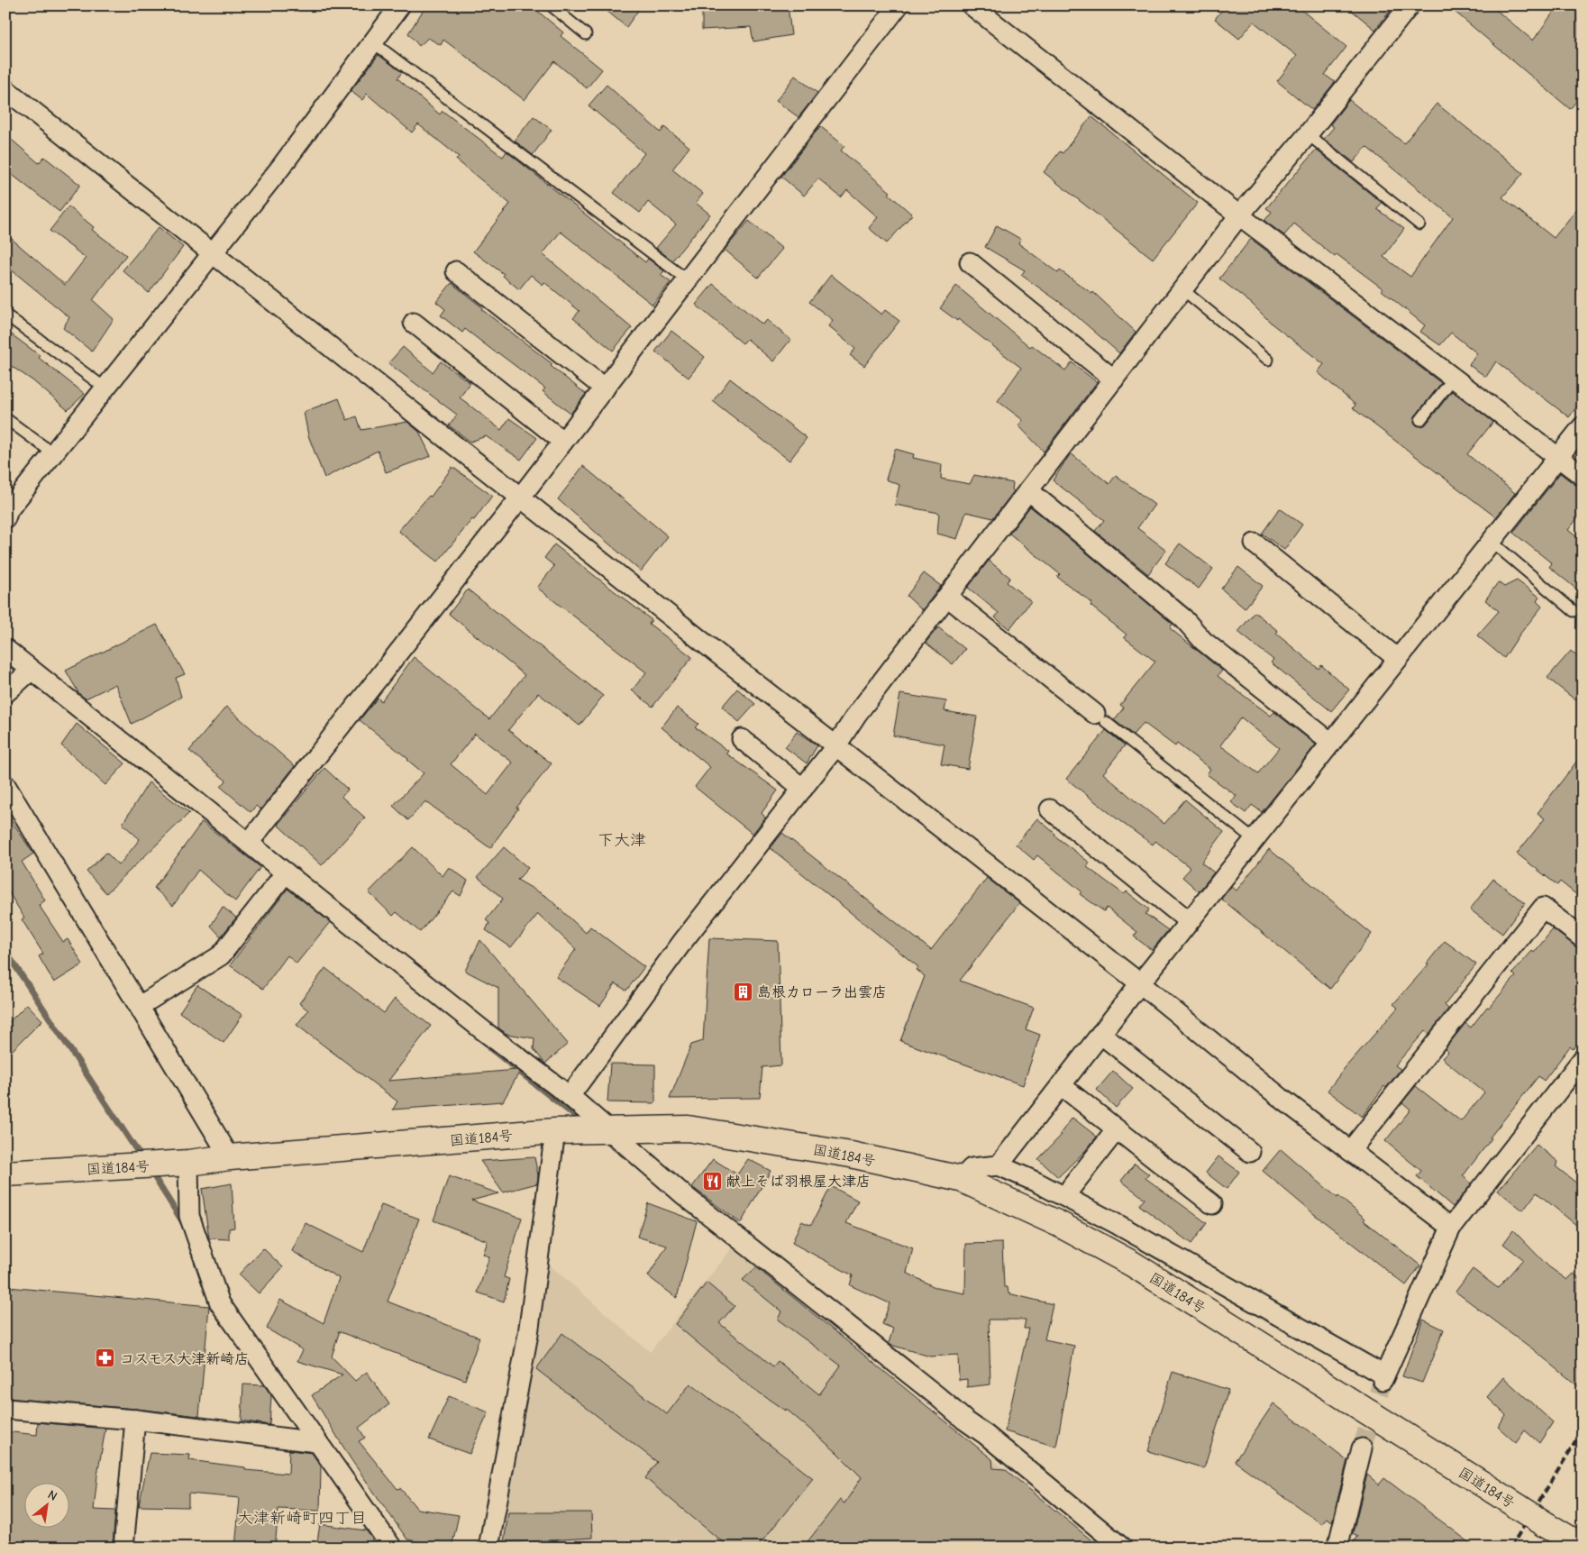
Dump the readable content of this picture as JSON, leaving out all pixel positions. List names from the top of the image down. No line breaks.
{"streets":{"highway":["国道184号"]},"districts":["下大津","大津新崎町四丁目"],"places":{"building":["島根カローラ出雲店"],"restaurant":["献上そば羽根屋大津店"],"pharmacy":["コスモス大津新崎店"]},"north":"top right"}
